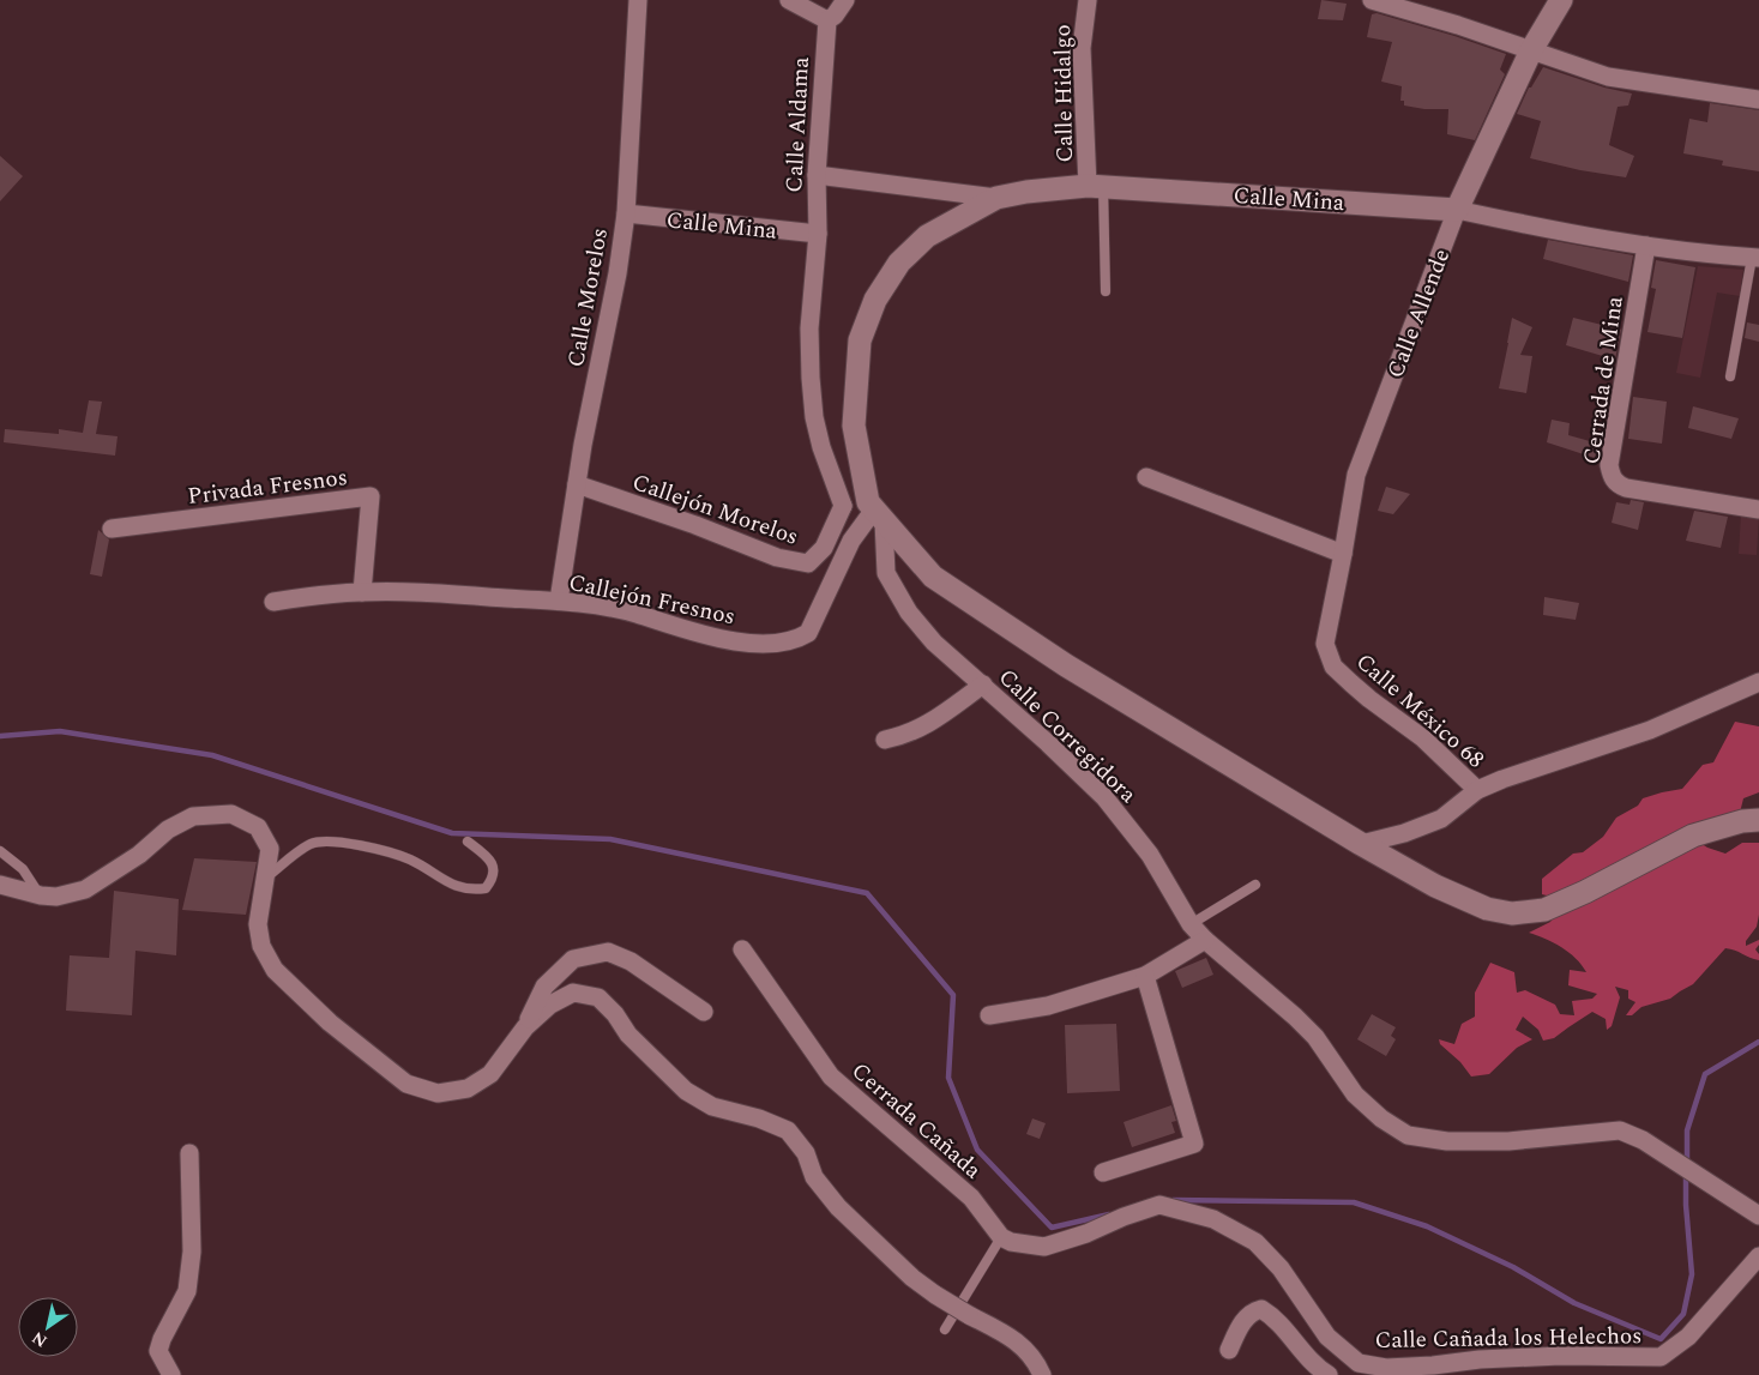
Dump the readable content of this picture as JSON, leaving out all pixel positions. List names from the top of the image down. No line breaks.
{"streets":{"street":["Calle Hidalgo","Calle Aldama","Calle Mina","Calle Morelos","Calle Allende","Cerrada de Mina","Privada Fresnos","Callejón Morelos","Callejón Fresnos","Calle México 68","Calle Corregidora","Cerrada Cañada","Calle Cañada los Helechos"]},"crossings":[["Calle Hidalgo","Calle Mina"],["Calle Aldama","Calle Mina"],["Calle Aldama","Callejón Morelos"],["Calle Mina","Calle Morelos"],["Calle Mina","Calle Allende"],["Calle Mina","Cerrada de Mina"],["Calle Morelos","Callejón Morelos"],["Calle Morelos","Callejón Fresnos"],["Calle Allende","Calle México 68"],["Privada Fresnos","Callejón Fresnos"],["Callejón Fresnos","Calle Corregidora"],["Cerrada Cañada","Calle Cañada los Helechos"]],"north":"bottom left"}
